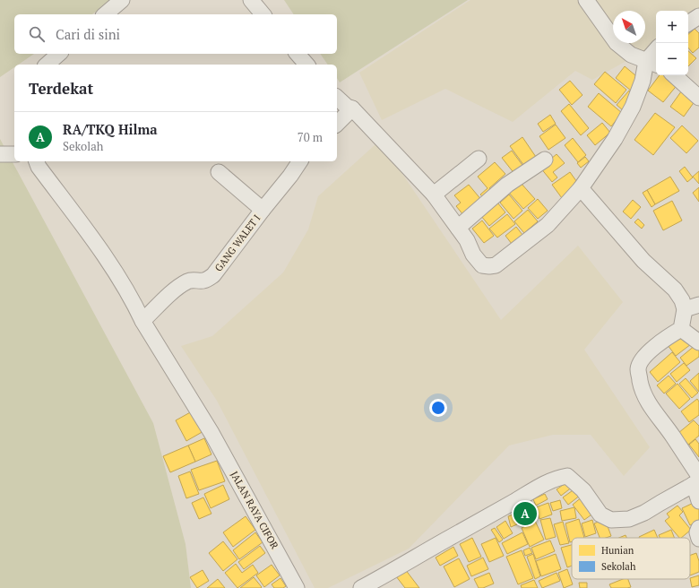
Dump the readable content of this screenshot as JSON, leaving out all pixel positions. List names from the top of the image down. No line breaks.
{"streets":{"street":["GANG WALET I","JALAN RAYA CIFOR"]},"crossings":[["GANG WALET I","JALAN RAYA CIFOR"]],"legend":["Hunian","Sekolah"],"north":"top left","page":{"map_buttons":["+","−"],"search":"Cari di sini","heading":"Terdekat","list":[{"mark":"A","name":"RA/TKQ Hilma","note":"Sekolah","value":"70 m"}],"pins":"A"}}
